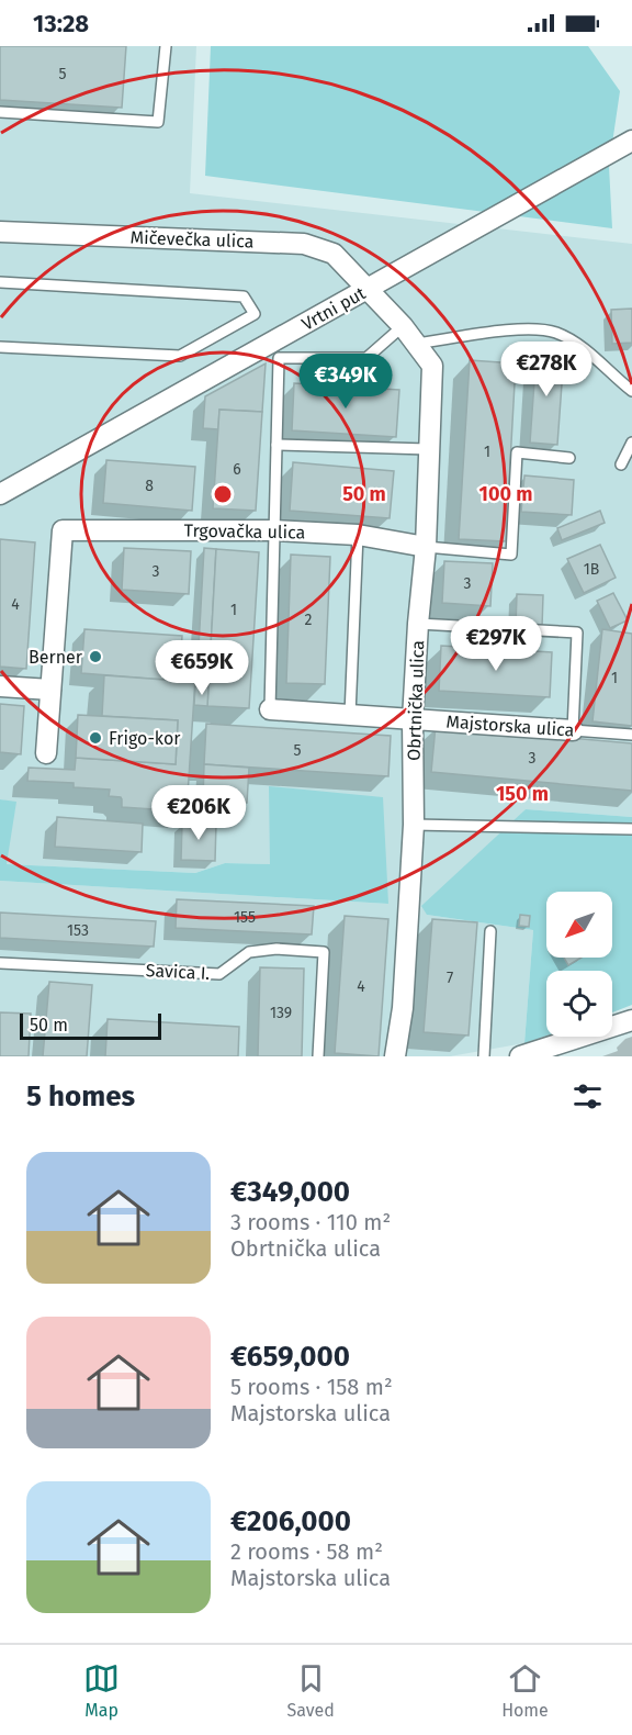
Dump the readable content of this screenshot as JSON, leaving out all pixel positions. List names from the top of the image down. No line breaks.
{"streets":{"street":["Mičevečka ulica","Vrtni put","Trgovačka ulica","Obrtnička ulica","Majstorska ulica"],"lane":["Savica I."]},"crossings":[["Mičevečka ulica","Vrtni put"],["Mičevečka ulica","Obrtnička ulica"],["Vrtni put","Obrtnička ulica"],["Trgovačka ulica","Obrtnička ulica"],["Obrtnička ulica","Majstorska ulica"]],"places":["Berner","Frigo-kor"],"house_numbers":["5","1","6","8","1B","3","3","4","1","2","1","5","3","155","153","7","4","139"],"scale_bar":"50 m","north":"bottom left","page":{"status":"13:28","price":["€278K","€349K","€297K","€659K","€206K"],"scale":"50 m","heading":"5 homes","list":[{"name":"€349,000","note":"3 rooms · 110 m² · Obrtnička ulica"},{"name":"€659,000","note":"5 rooms · 158 m² · Majstorska ulica"},{"name":"€206,000","note":"2 rooms · 58 m² · Majstorska ulica"}],"tabs":["Map","Saved","Home"]},"rings":["50 m","100 m","150 m"]}
